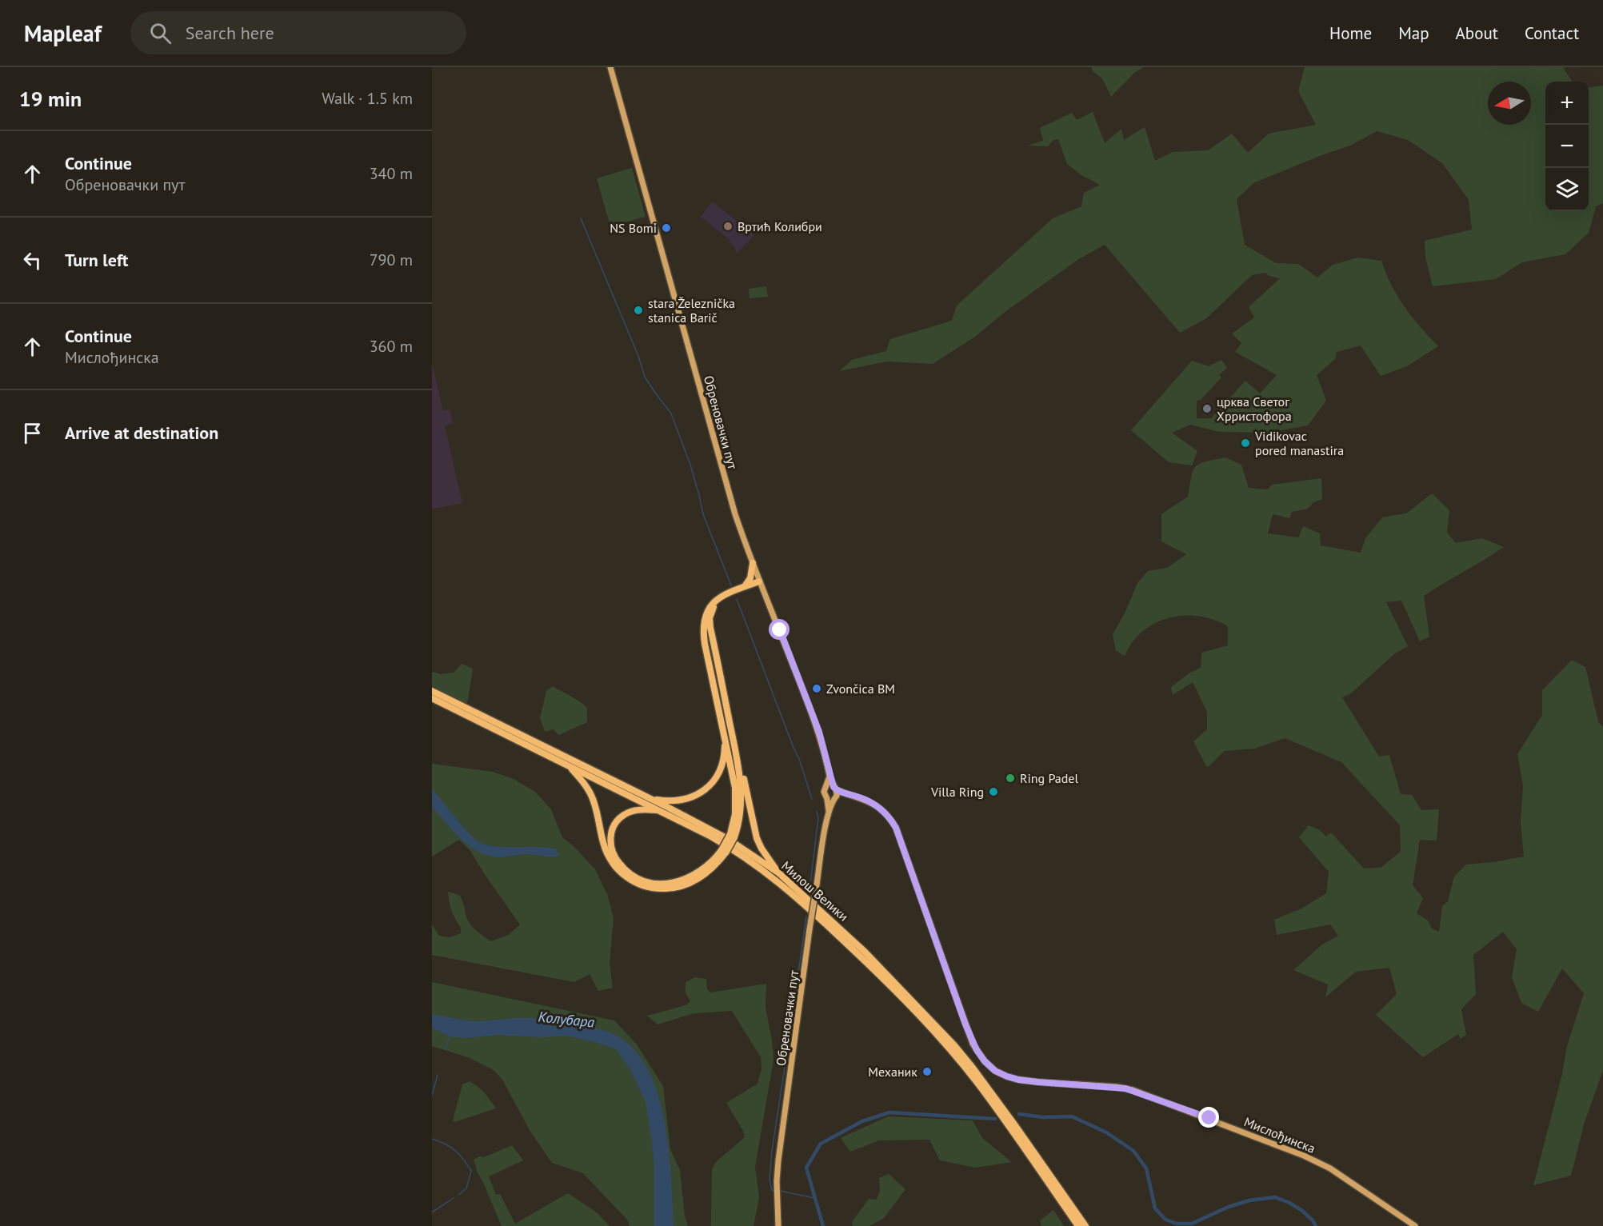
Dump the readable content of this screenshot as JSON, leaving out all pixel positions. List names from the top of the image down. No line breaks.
{"streets":{"highway":["Милош Велики"],"main road":["Обреновачки пут","Мислођинска"]},"crossings":[["Обреновачки пут","Мислођинска"]],"water":["Колубара"],"places":["Вртић Колибри","NS Bomi","stara Železnička stanica Barič","црква Светог Хрристофора","Vidikovac pored manastira","Zvončica BM","Ring Padel","Villa Ring","Механик"],"north":"left","page":{"header":"Mapleaf","search":"Search here","nav":["Home","Map","About","Contact"],"heading":["19 min","Walk · 1.5 km"],"map_buttons":["+","−"],"list":[["Continue","Обреновачки пут","340 m"],["Turn left","790 m"],["Continue","Мислођинска","360 m"],"Arrive at destination"]}}
